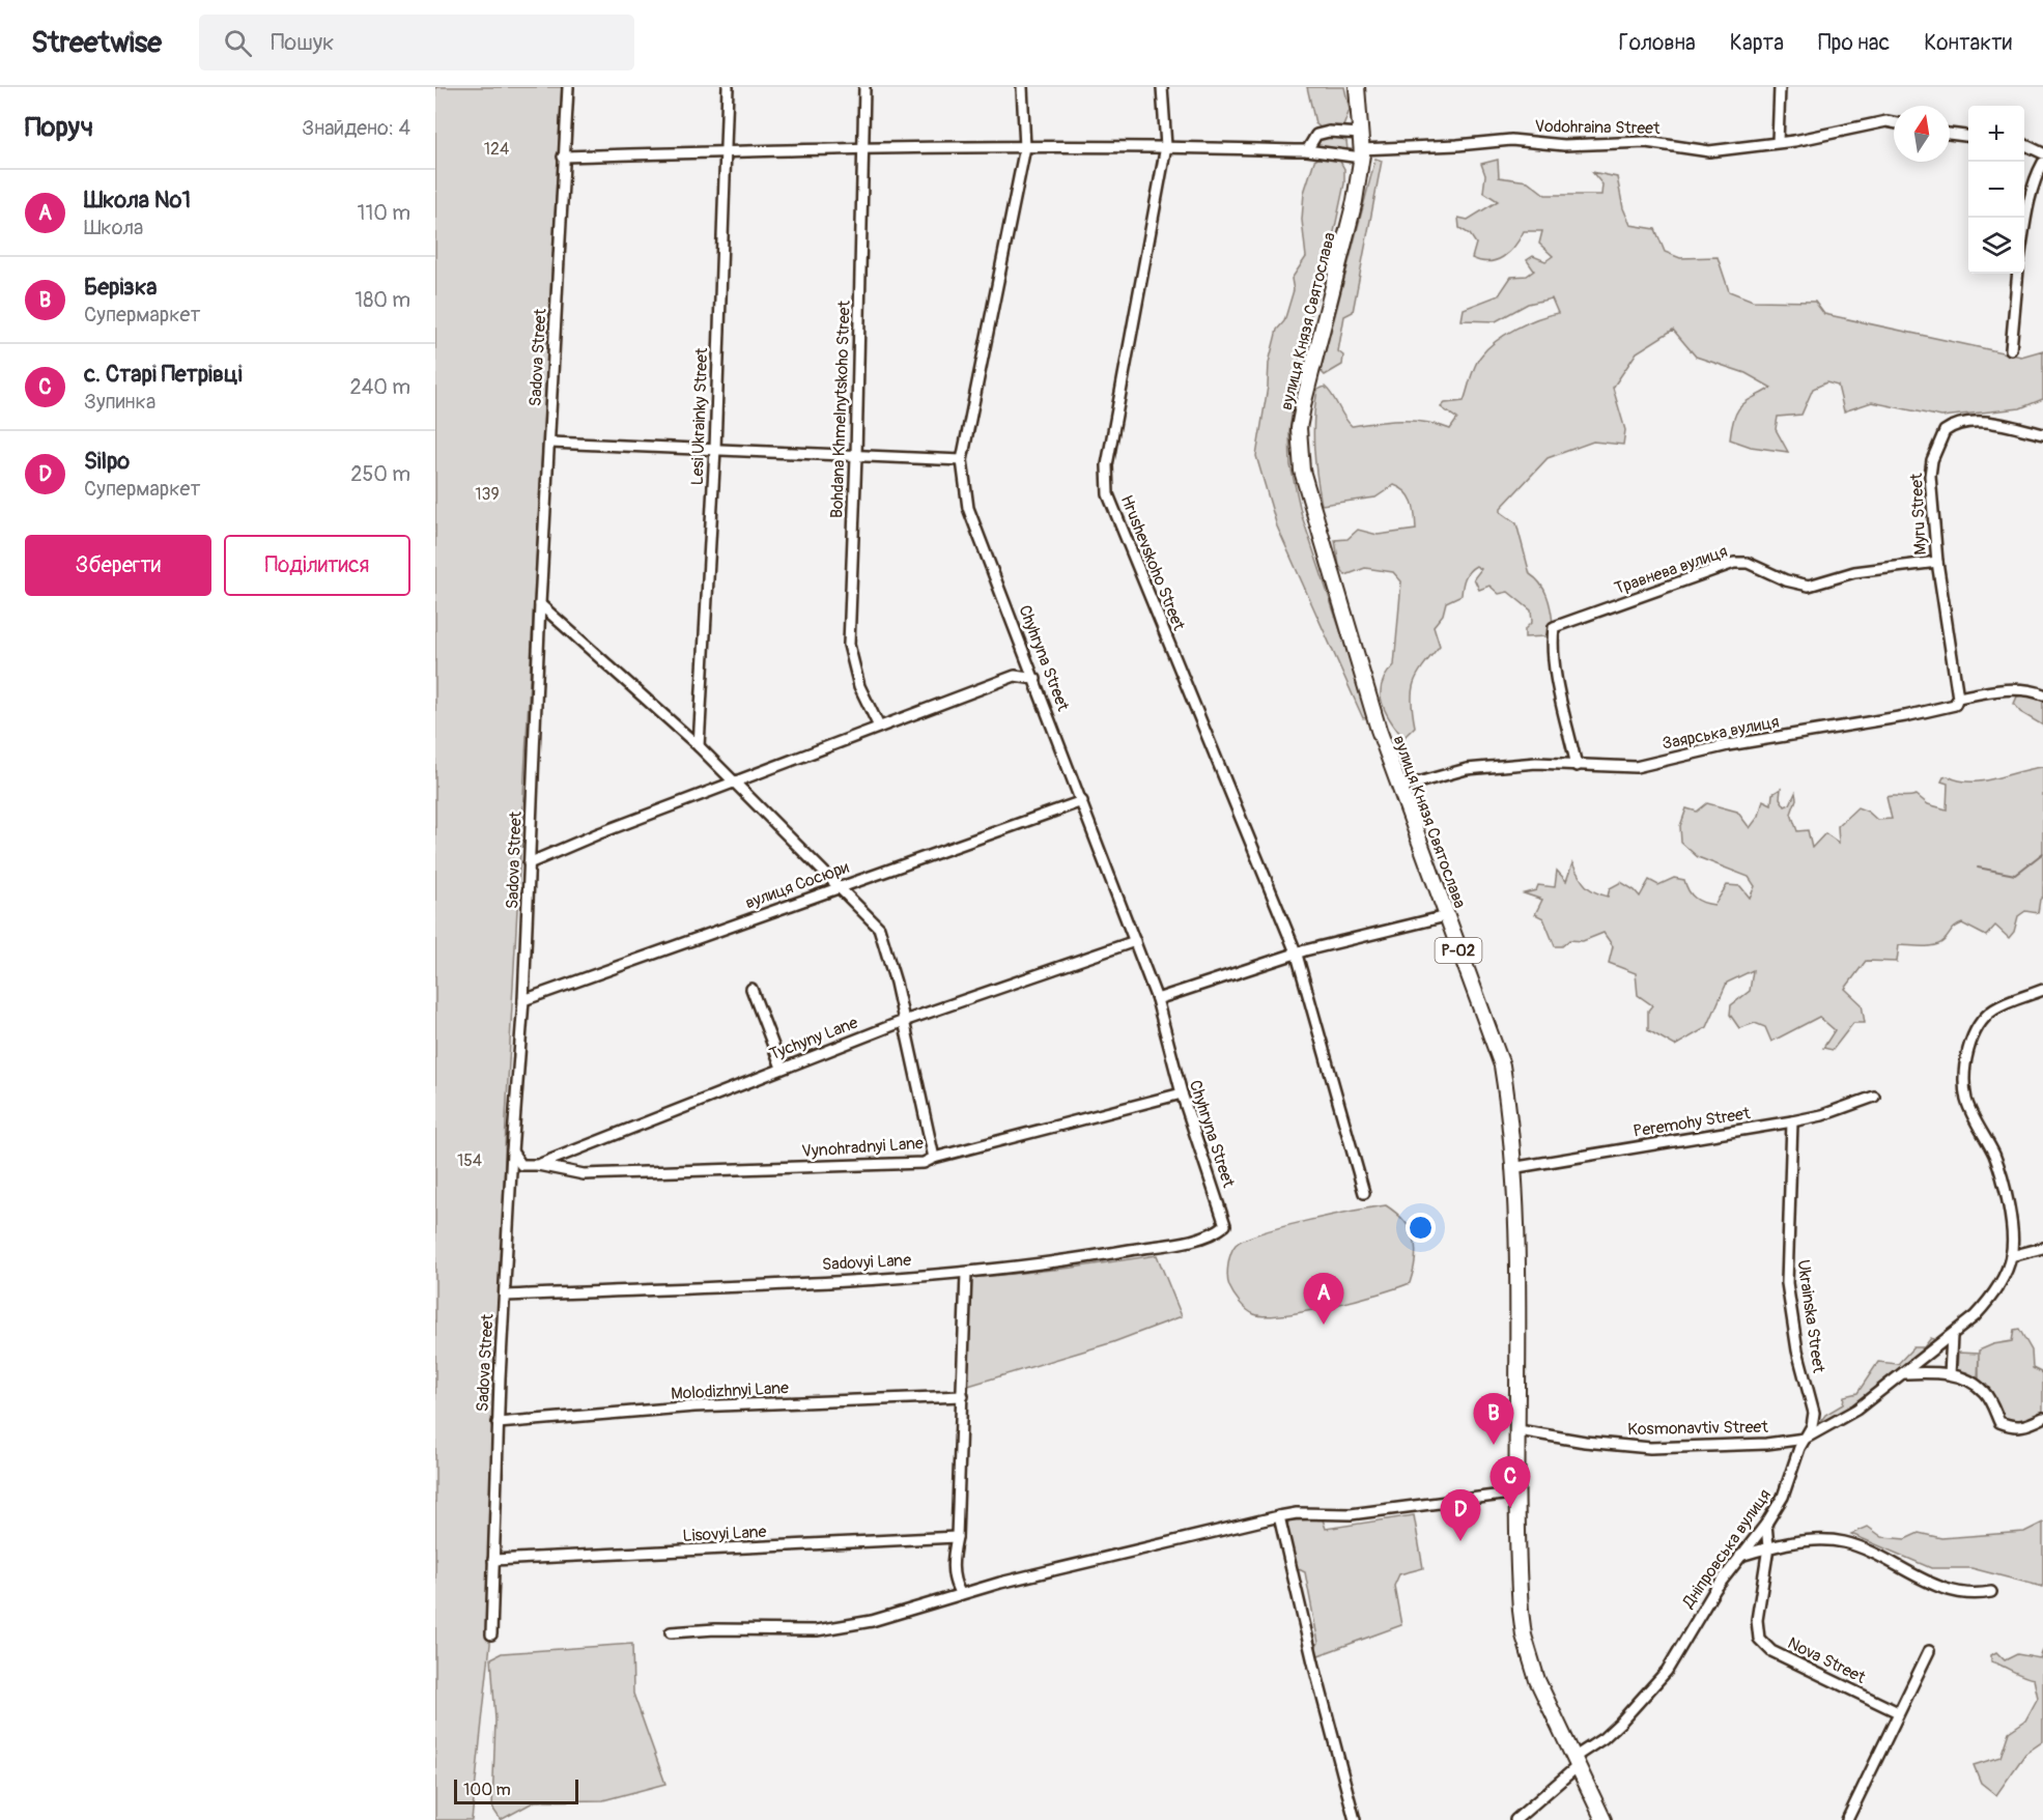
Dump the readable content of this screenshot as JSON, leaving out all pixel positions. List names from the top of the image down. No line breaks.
{"streets":{"main road":["вулиця Князя Святослава","Р-02"],"street":["Vodohraina Street","Sadova Street","Bohdana Khmelnytskoho Street","Lesi Ukrainky Street","Myru Street","Hrushevskoho Street","Травнева вулиця","Chyhryna Street","Заярська вулиця","вулиця Сосюри","Tychyny Lane","Peremohy Street","Vynohradnyi Lane","Sadovyi Lane","Ukrainska Street","Molodizhnyi Lane","Kosmonavtiv Street","Lisovyi Lane","Дніпровська вулиця","Nova Street"]},"crossings":[["Vodohraina Street","вулиця Князя Святослава"],["Vodohraina Street","Sadova Street"],["Vodohraina Street","Bohdana Khmelnytskoho Street"],["Vodohraina Street","Lesi Ukrainky Street"],["Vodohraina Street","Hrushevskoho Street"],["Vodohraina Street","Chyhryna Street"],["вулиця Князя Святослава","Заярська вулиця"],["вулиця Князя Святослава","Peremohy Street"],["вулиця Князя Святослава","Kosmonavtiv Street"],["вулиця Князя Святослава","Дніпровська вулиця"],["Sadova Street","вулиця Сосюри"],["Sadova Street","Sadovyi Lane"],["Sadova Street","Molodizhnyi Lane"],["Sadova Street","Lisovyi Lane"],["Myru Street","Травнева вулиця"],["Myru Street","Заярська вулиця"],["Травнева вулиця","Заярська вулиця"],["Chyhryna Street","вулиця Сосюри"],["Chyhryna Street","Tychyny Lane"],["Chyhryna Street","Vynohradnyi Lane"],["Chyhryna Street","Sadovyi Lane"],["Tychyny Lane","Vynohradnyi Lane"],["Peremohy Street","Ukrainska Street"],["Ukrainska Street","Kosmonavtiv Street"],["Ukrainska Street","Дніпровська вулиця"],["Kosmonavtiv Street","Дніпровська вулиця"]],"parks":["124","139","154"],"scale_bar":"100 m","north":"top","page":{"header":"Streetwise","search":"Пошук","nav":["Головна","Карта","Про нас","Контакти"],"heading":["Поруч","Знайдено: 4"],"map_buttons":["+","−"],"list":[{"mark":"A","name":"Школа №1","note":"Школа","value":"110 m"},{"mark":"B","name":"Берізка","note":"Супермаркет","value":"180 m"},{"mark":"C","name":"с. Старі Петрівці","note":"Зупинка","value":"240 m"},{"mark":"D","name":"Silpo","note":"Супермаркет","value":"250 m"}],"buttons":["Зберегти","Поділитися"],"pins":["A","B","C","D"],"scale":"100 m"}}
